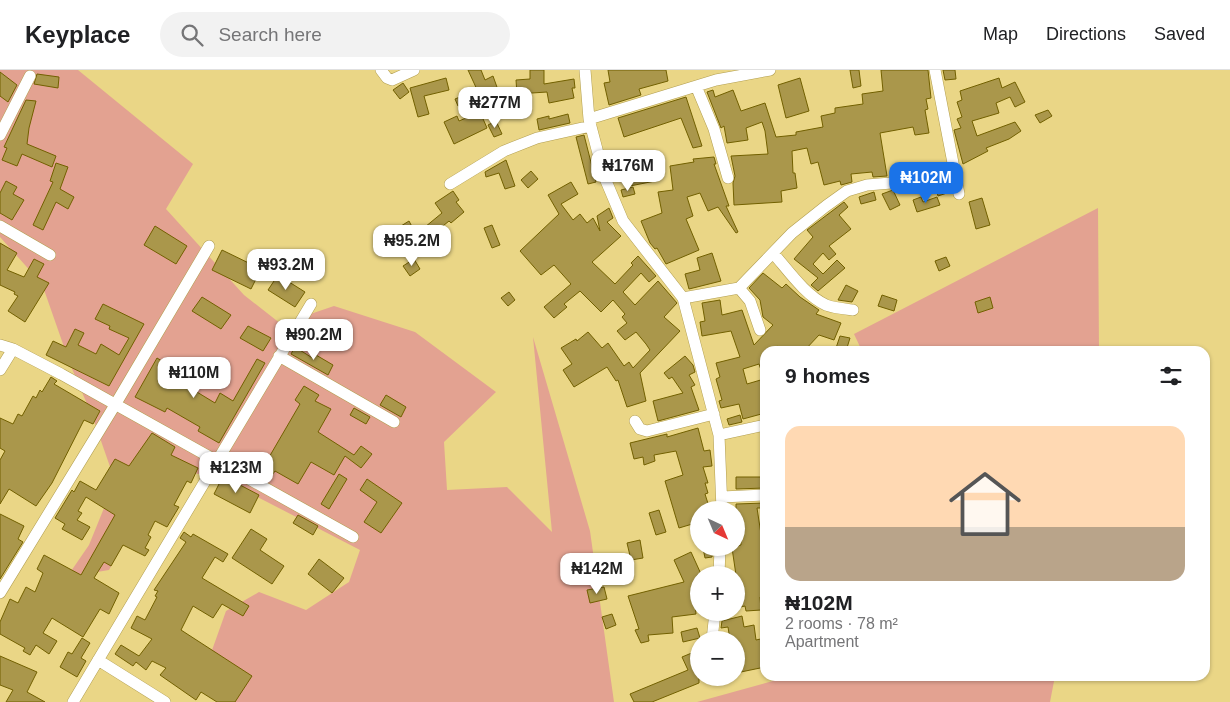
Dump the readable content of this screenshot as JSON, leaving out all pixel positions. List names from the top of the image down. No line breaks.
{"north":"bottom right","page":{"header":"Keyplace","search":"Search here","nav":["Map","Directions","Saved"],"price":["₦277M","₦176M","₦102M","₦95.2M","₦93.2M","₦90.2M","₦110M","₦123M","₦142M"],"heading":"9 homes","list":[{"name":"₦102M","note":"2 rooms · 78 m² · Apartment"}],"map_buttons":["+","−"]}}
